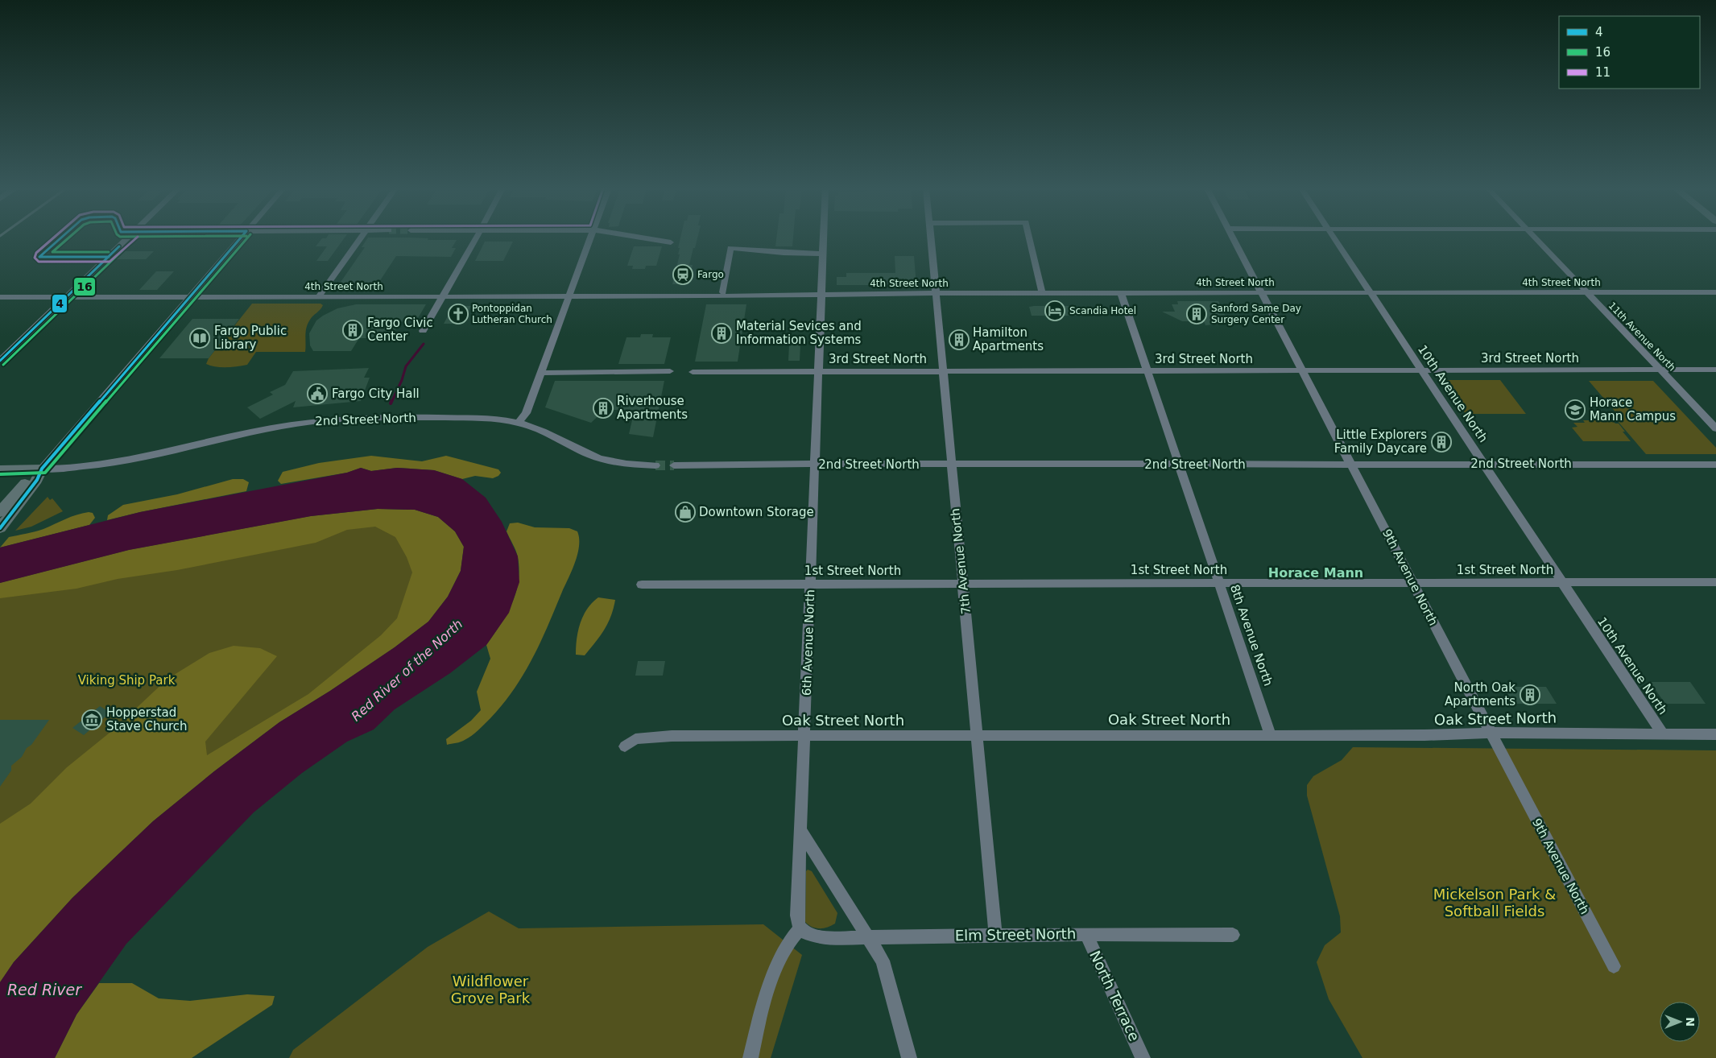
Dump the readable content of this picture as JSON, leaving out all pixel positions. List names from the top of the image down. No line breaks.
{"streets":{"main road":["2nd Street North"],"street":["4th Street North","11th Avenue North","3rd Street North","10th Avenue North","7th Avenue North","1st Street North","9th Avenue North","8th Avenue North","6th Avenue North","Oak Street North","Elm Street North","North Terrace"]},"crossings":[["4th Street North","11th Avenue North"],["4th Street North","10th Avenue North"],["4th Street North","7th Avenue North"],["4th Street North","9th Avenue North"],["4th Street North","8th Avenue North"],["4th Street North","6th Avenue North"],["11th Avenue North","3rd Street North"],["3rd Street North","10th Avenue North"],["3rd Street North","7th Avenue North"],["3rd Street North","9th Avenue North"],["3rd Street North","8th Avenue North"],["3rd Street North","6th Avenue North"],["10th Avenue North","2nd Street North"],["10th Avenue North","1st Street North"],["10th Avenue North","Oak Street North"],["2nd Street North","7th Avenue North"],["2nd Street North","9th Avenue North"],["2nd Street North","8th Avenue North"],["2nd Street North","6th Avenue North"],["7th Avenue North","1st Street North"],["7th Avenue North","Oak Street North"],["7th Avenue North","Elm Street North"],["1st Street North","9th Avenue North"],["1st Street North","8th Avenue North"],["1st Street North","6th Avenue North"],["9th Avenue North","Oak Street North"],["8th Avenue North","Oak Street North"],["6th Avenue North","Oak Street North"],["6th Avenue North","Elm Street North"],["Elm Street North","North Terrace"]],"districts":["Horace Mann"],"water":["Red River of the North","Red River"],"parks":["Viking Ship Park","Mickelson Park & Softball Fields","Wildflower Grove Park"],"places":{"station":["Fargo"],"hotel":["Scandia Hotel"],"church":["Pontoppidan Lutheran Church"],"building":["Sanford Same Day Surgery Center","Fargo Civic Center","Material Sevices and Information Systems","Hamilton Apartments","Riverhouse Apartments","Little Explorers Family Daycare","North Oak Apartments"],"library":["Fargo Public Library"],"public building":["Fargo City Hall"],"school or university":["Horace Mann Campus"],"shop":["Downtown Storage"],"museum":["Hopperstad Stave Church"]},"lines":["transit line 4","transit line 16","transit line 11"],"legend":["4","16","11"],"north":"right"}
